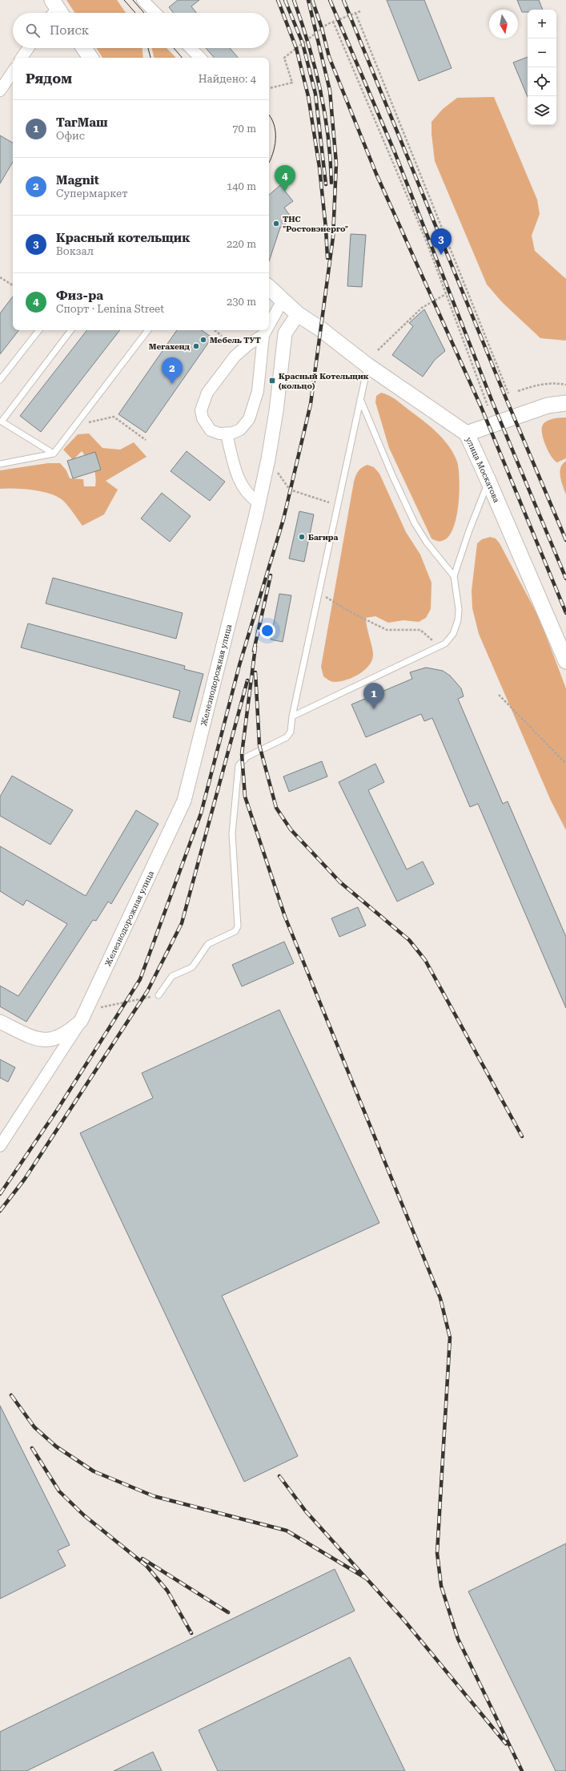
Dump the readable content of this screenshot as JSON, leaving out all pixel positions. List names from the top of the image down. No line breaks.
{"streets":{"main road":["улица Москатова"],"street":["Железнодорожная улица"]},"crossings":[["улица Москатова","Железнодорожная улица"]],"places":{"other":["ТНС \"Ростовэнерго\"","Мебель ТУТ","Мегахенд","Багира"],"transit":["Красный Котельщик (кольцо)"]},"north":"bottom","page":{"map_buttons":["+","−"],"search":"Поиск","heading":["Рядом","Найдено: 4"],"list":[{"mark":"1","name":"ТагМаш","note":"Офис","value":"70 m"},{"mark":"2","name":"Magnit","note":"Супермаркет","value":"140 m"},{"mark":"3","name":"Красный котельщик","note":"Вокзал","value":"220 m"},{"mark":"4","name":"Физ-ра","note":"Спорт · Lenina Street","value":"230 m"}],"pins":["4","3","2","1"]}}
